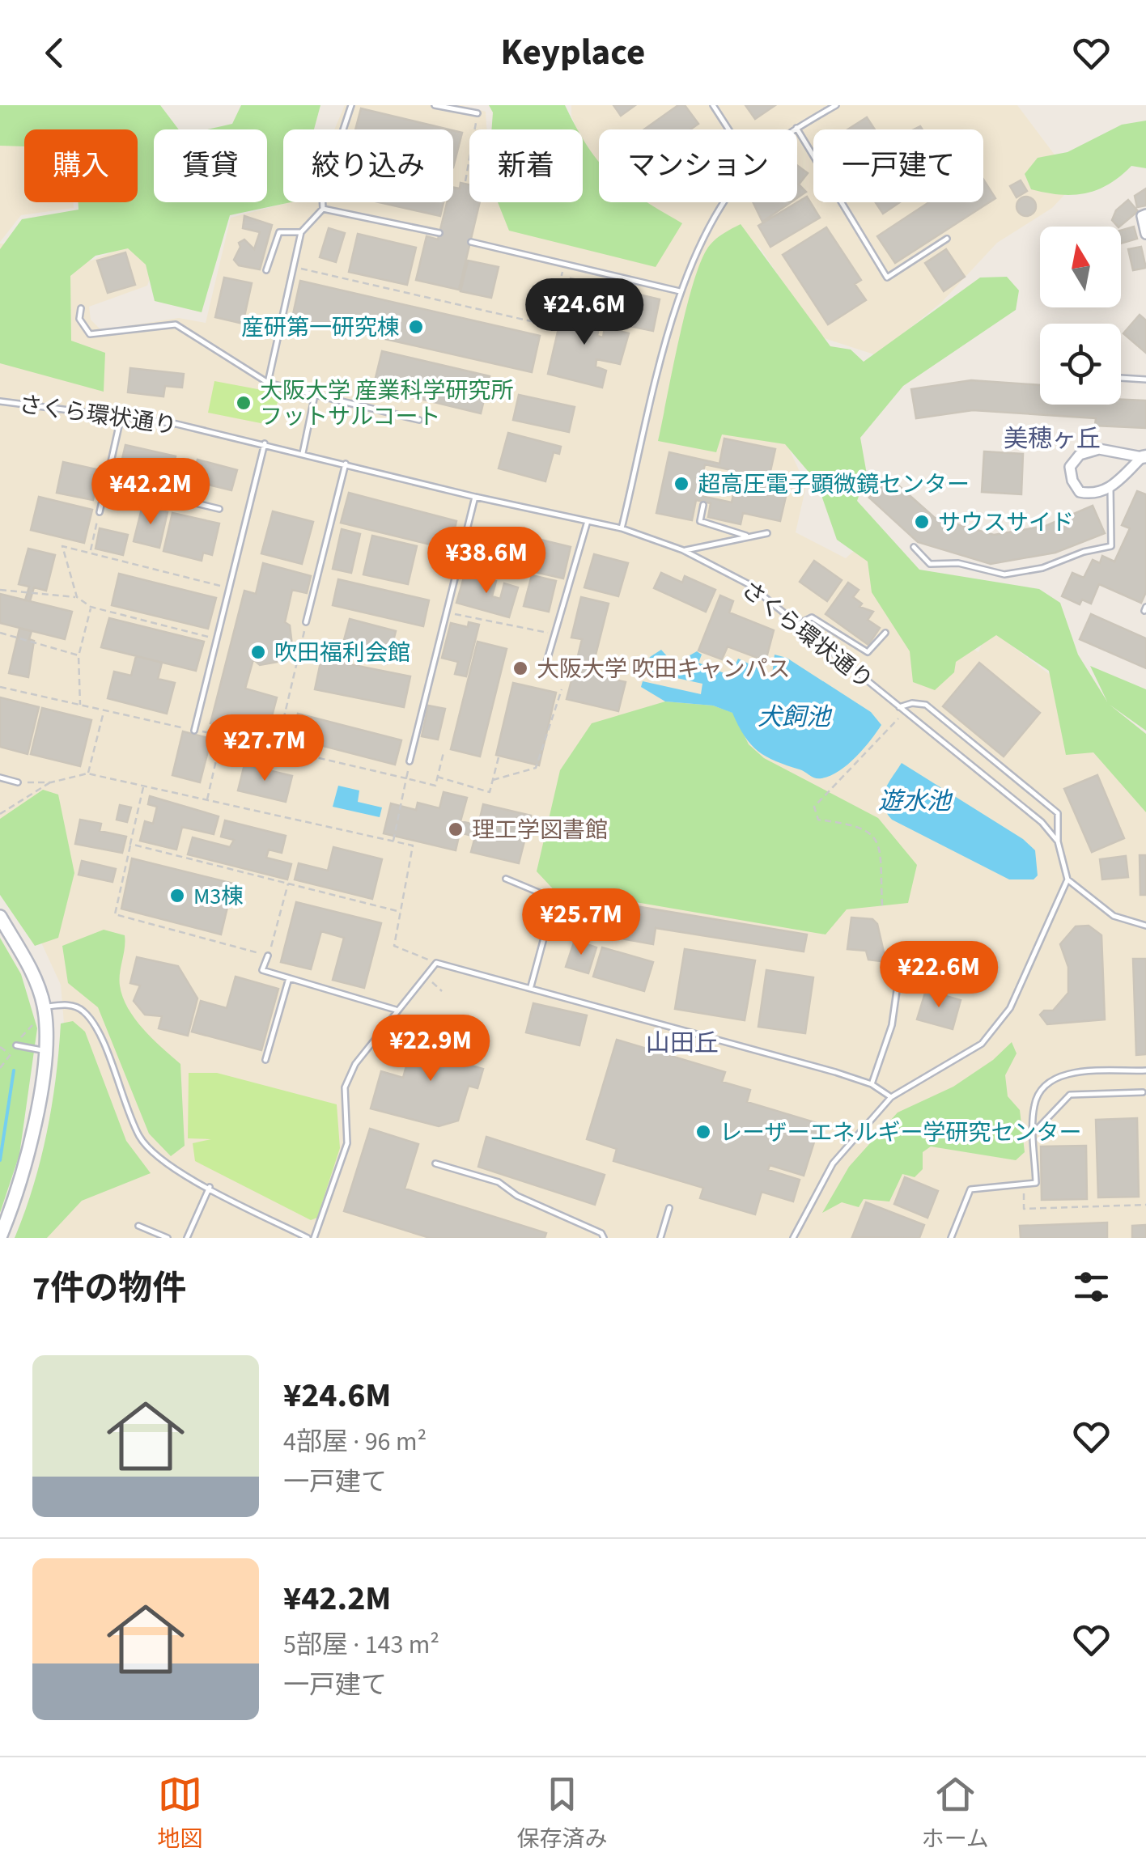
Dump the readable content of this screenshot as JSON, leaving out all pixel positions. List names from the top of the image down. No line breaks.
{"streets":{"lane":["さくら環状通り"]},"districts":["美穂ヶ丘","山田丘"],"water":["犬飼池","遊水池"],"places":["産研第一研究棟","大阪大学 産業科学研究所 フットサルコート","超高圧電子顕微鏡センター","サウスサイド","吹田福利会館","大阪大学 吹田キャンパス","理工学図書館","M3棟","レーザーエネルギー学研究センター"],"north":"top","page":{"header":"Keyplace","chip":["購入","賃貸","絞り込み","新着","マンション","一戸建て"],"price":["¥24.6M","¥42.2M","¥38.6M","¥27.7M","¥25.7M","¥22.6M","¥22.9M"],"heading":"7件の物件","list":[{"name":"¥24.6M","note":"4部屋 · 96 m² · 一戸建て"},{"name":"¥42.2M","note":"5部屋 · 143 m² · 一戸建て"}],"tabs":["地図","保存済み","ホーム"]}}
